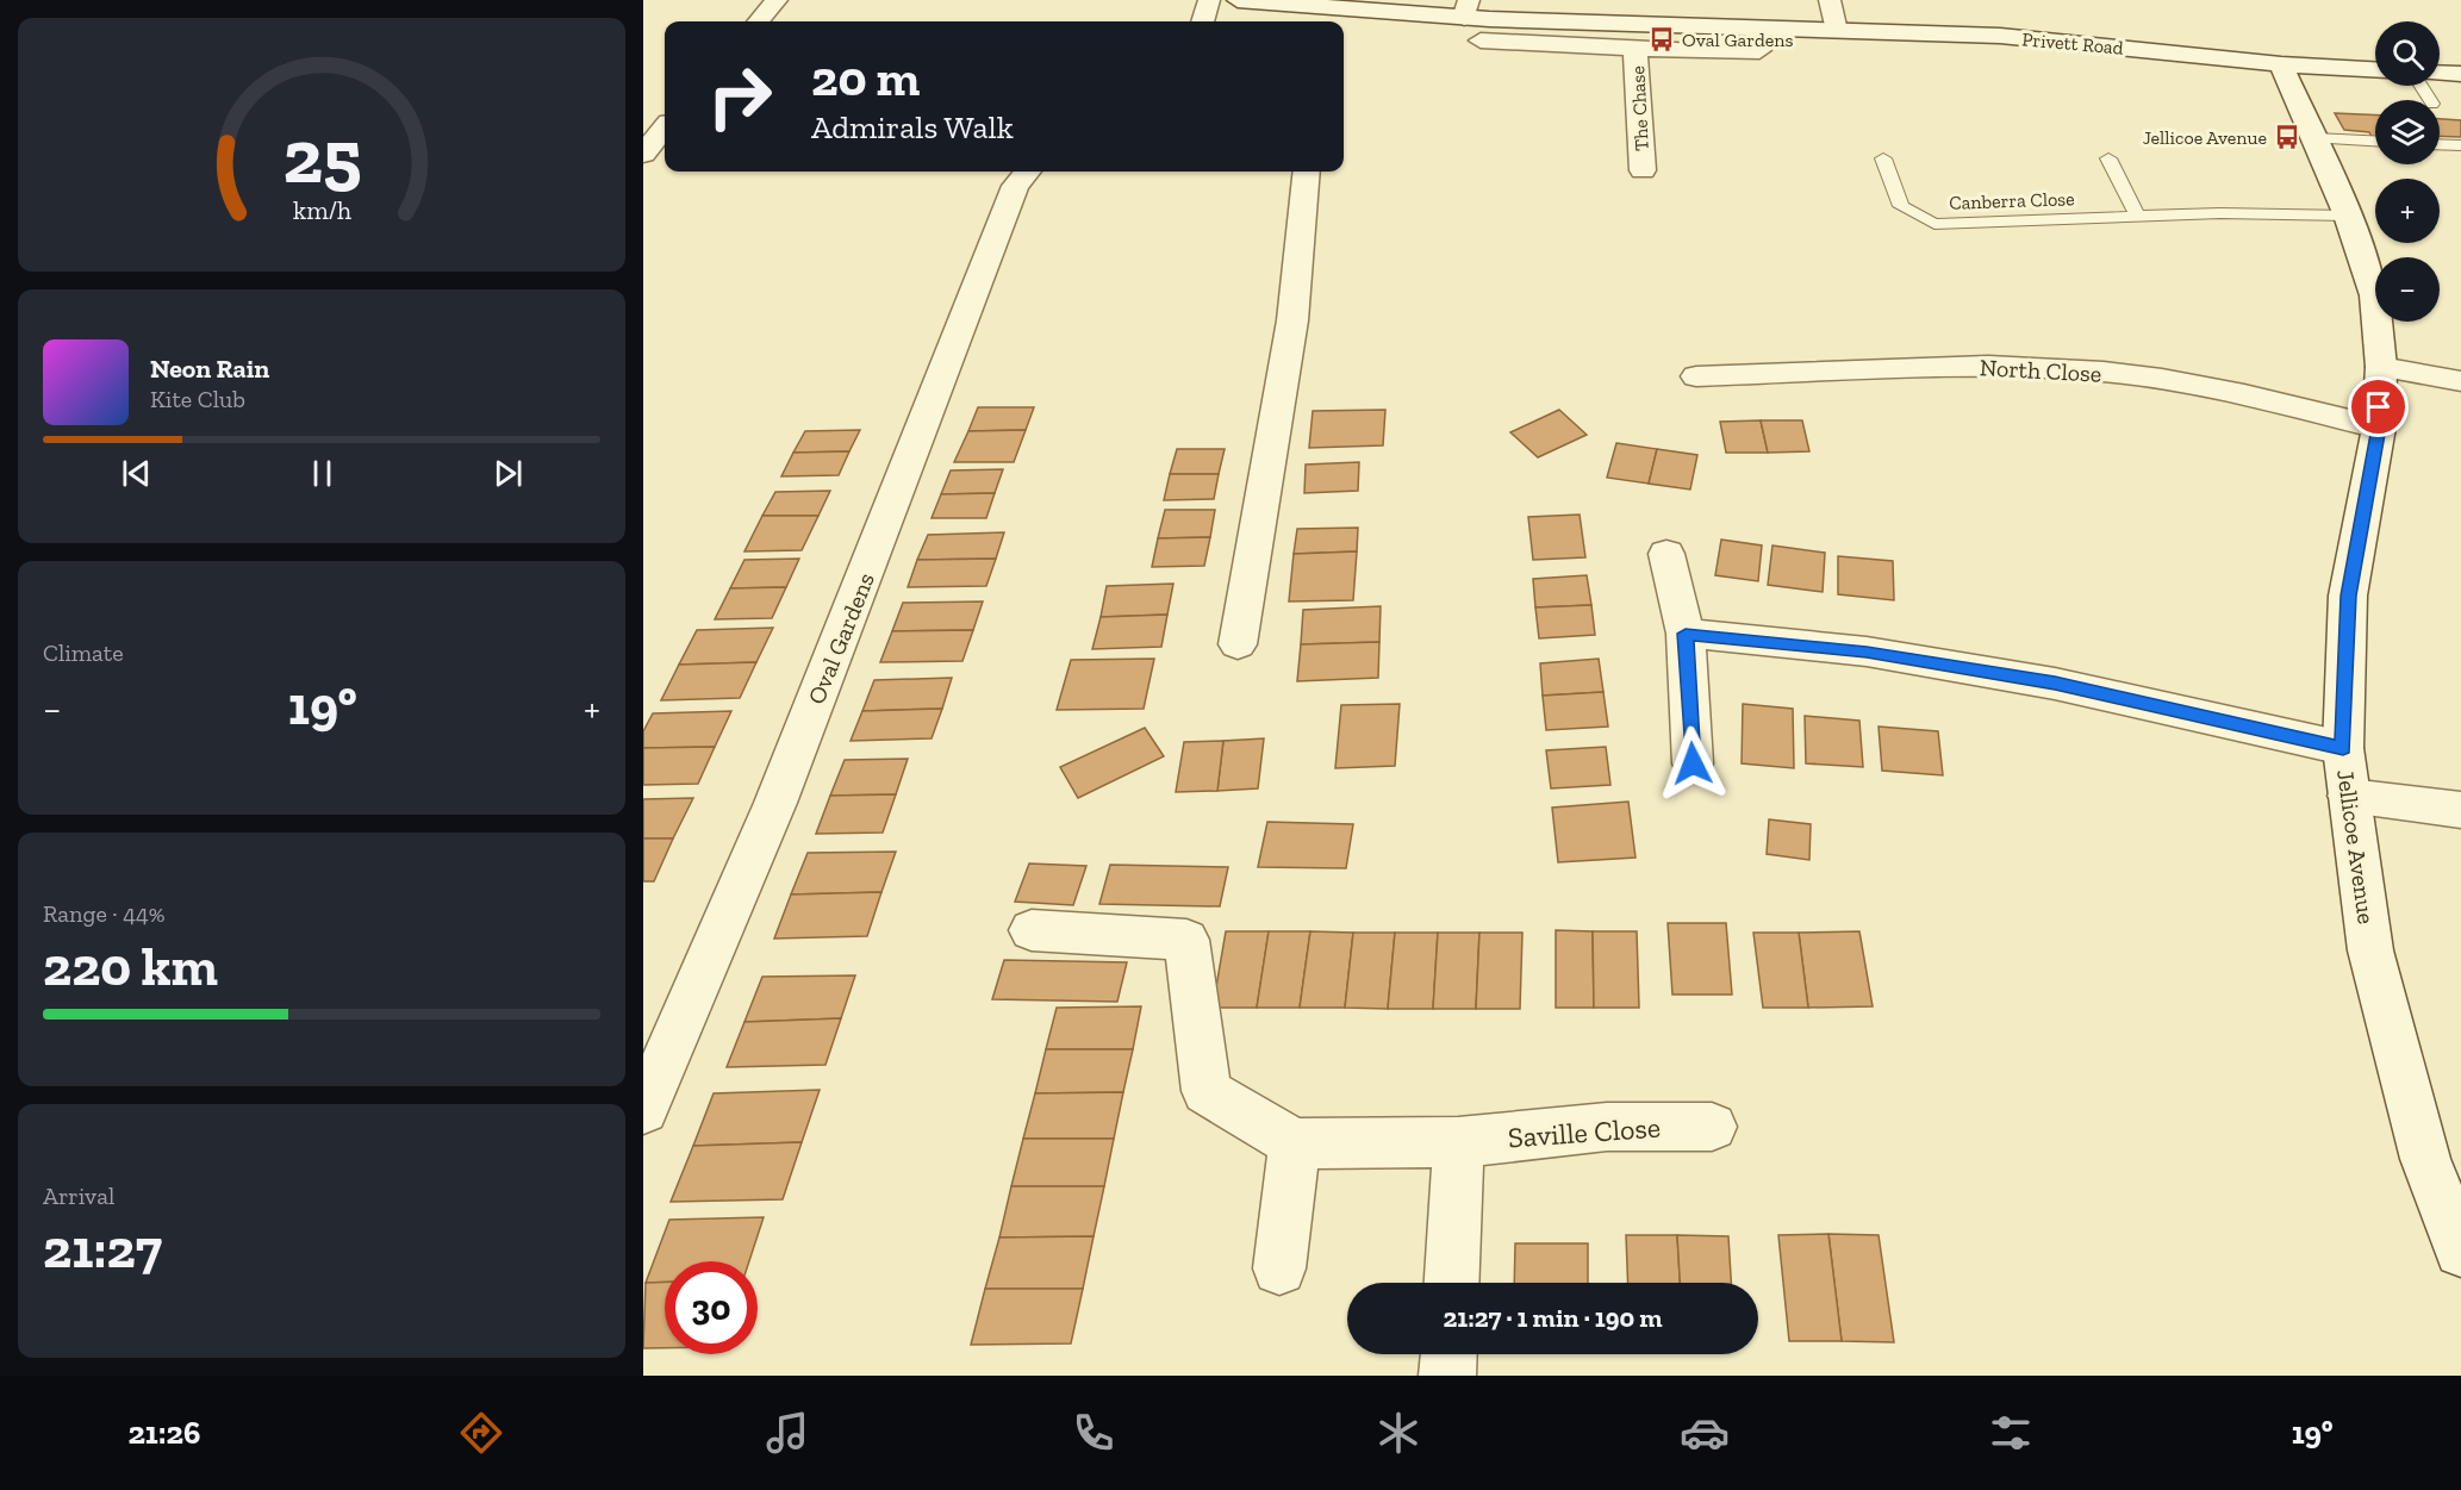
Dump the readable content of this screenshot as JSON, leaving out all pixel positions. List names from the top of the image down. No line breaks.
{"streets":{"street":["Privett Road","The Chase","North Close","Oval Gardens","Jellicoe Avenue","Saville Close"],"lane":["Canberra Close"]},"crossings":[["Privett Road","Jellicoe Avenue"],["Canberra Close","Jellicoe Avenue"],["North Close","Jellicoe Avenue"]],"places":{"bus stop":["Oval Gardens","Jellicoe Avenue"]},"page":{"map_buttons":["+","−"],"turn":["20 m","Admirals Walk"],"song":["Neon Rain","Kite Club"],"tile":["Climate",["Range · 44%","220 km"],["Arrival","21:27"]],"heat":["−","19°","+"],"limit":"30","trip":"21:27 · 1 min · 190 m","tabs":["21:26","19°"],"gauge":["25","km/h"]}}
